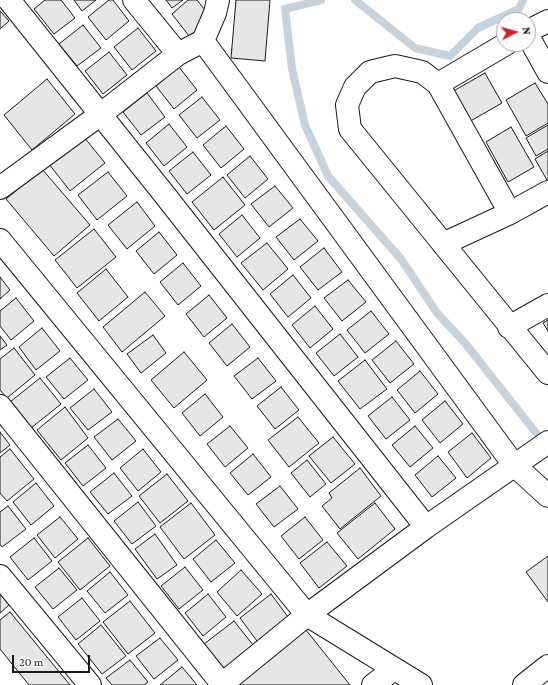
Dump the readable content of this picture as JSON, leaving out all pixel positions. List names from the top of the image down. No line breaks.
{"scale_bar":"20 m","north":"right"}
